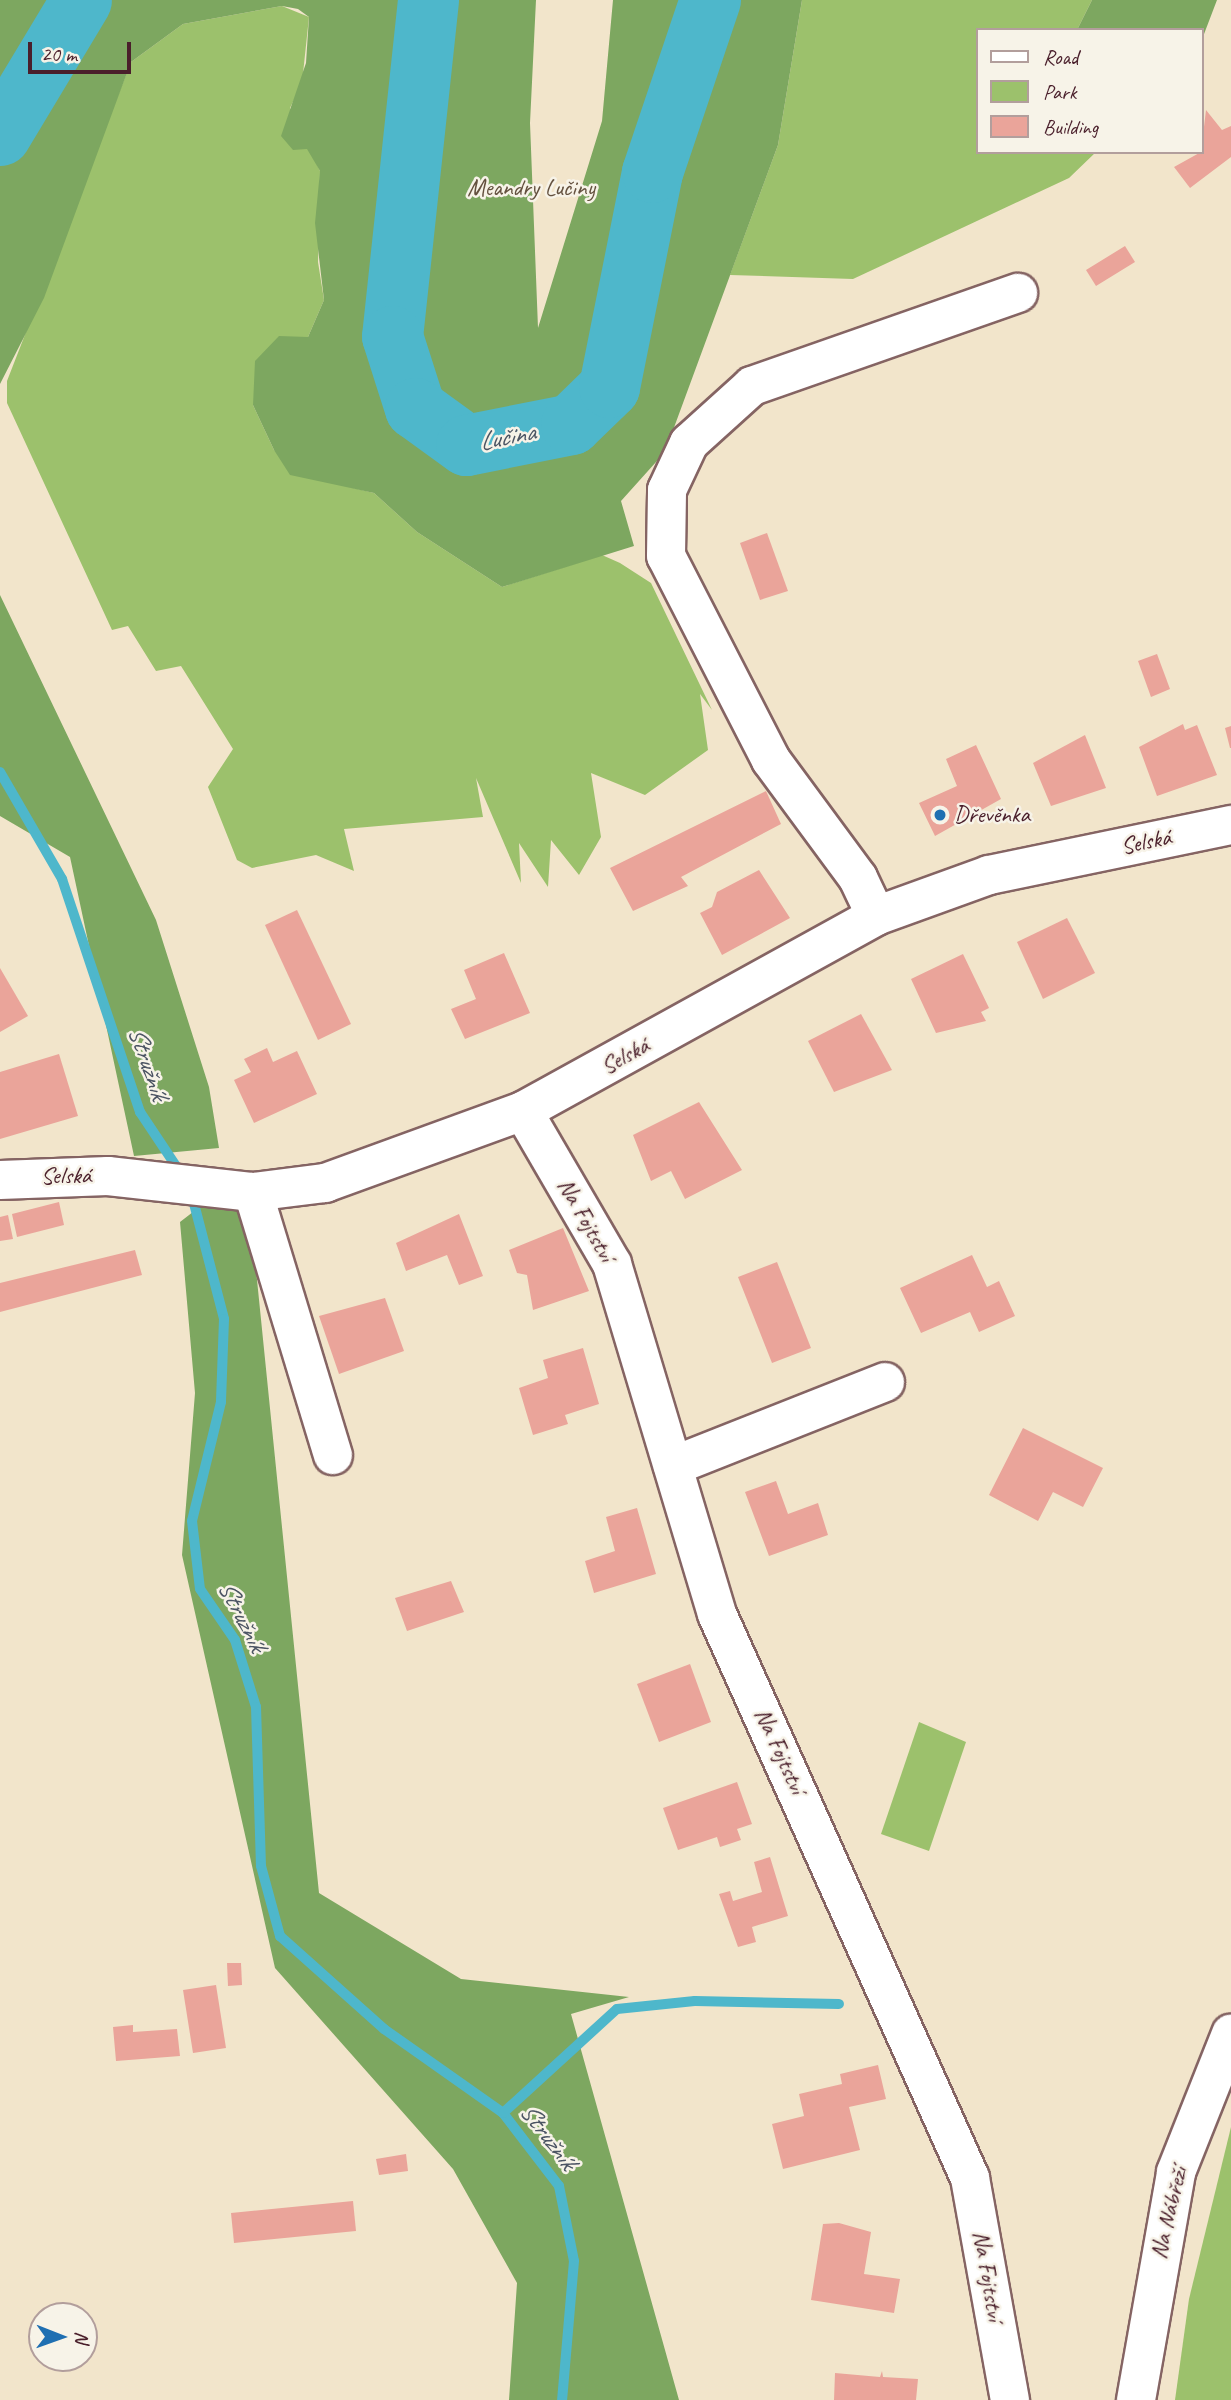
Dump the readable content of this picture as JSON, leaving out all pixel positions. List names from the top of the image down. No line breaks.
{"streets":{"street":["Selská","Na Fojtství","Na Nábřeží"]},"crossings":[["Selská","Na Fojtství"]],"water":["Lučina","Stružník"],"parks":["Meandry Lučiny"],"places":["Dřevěnka"],"legend":["Road","Park","Building"],"scale_bar":"20 m","north":"right"}
